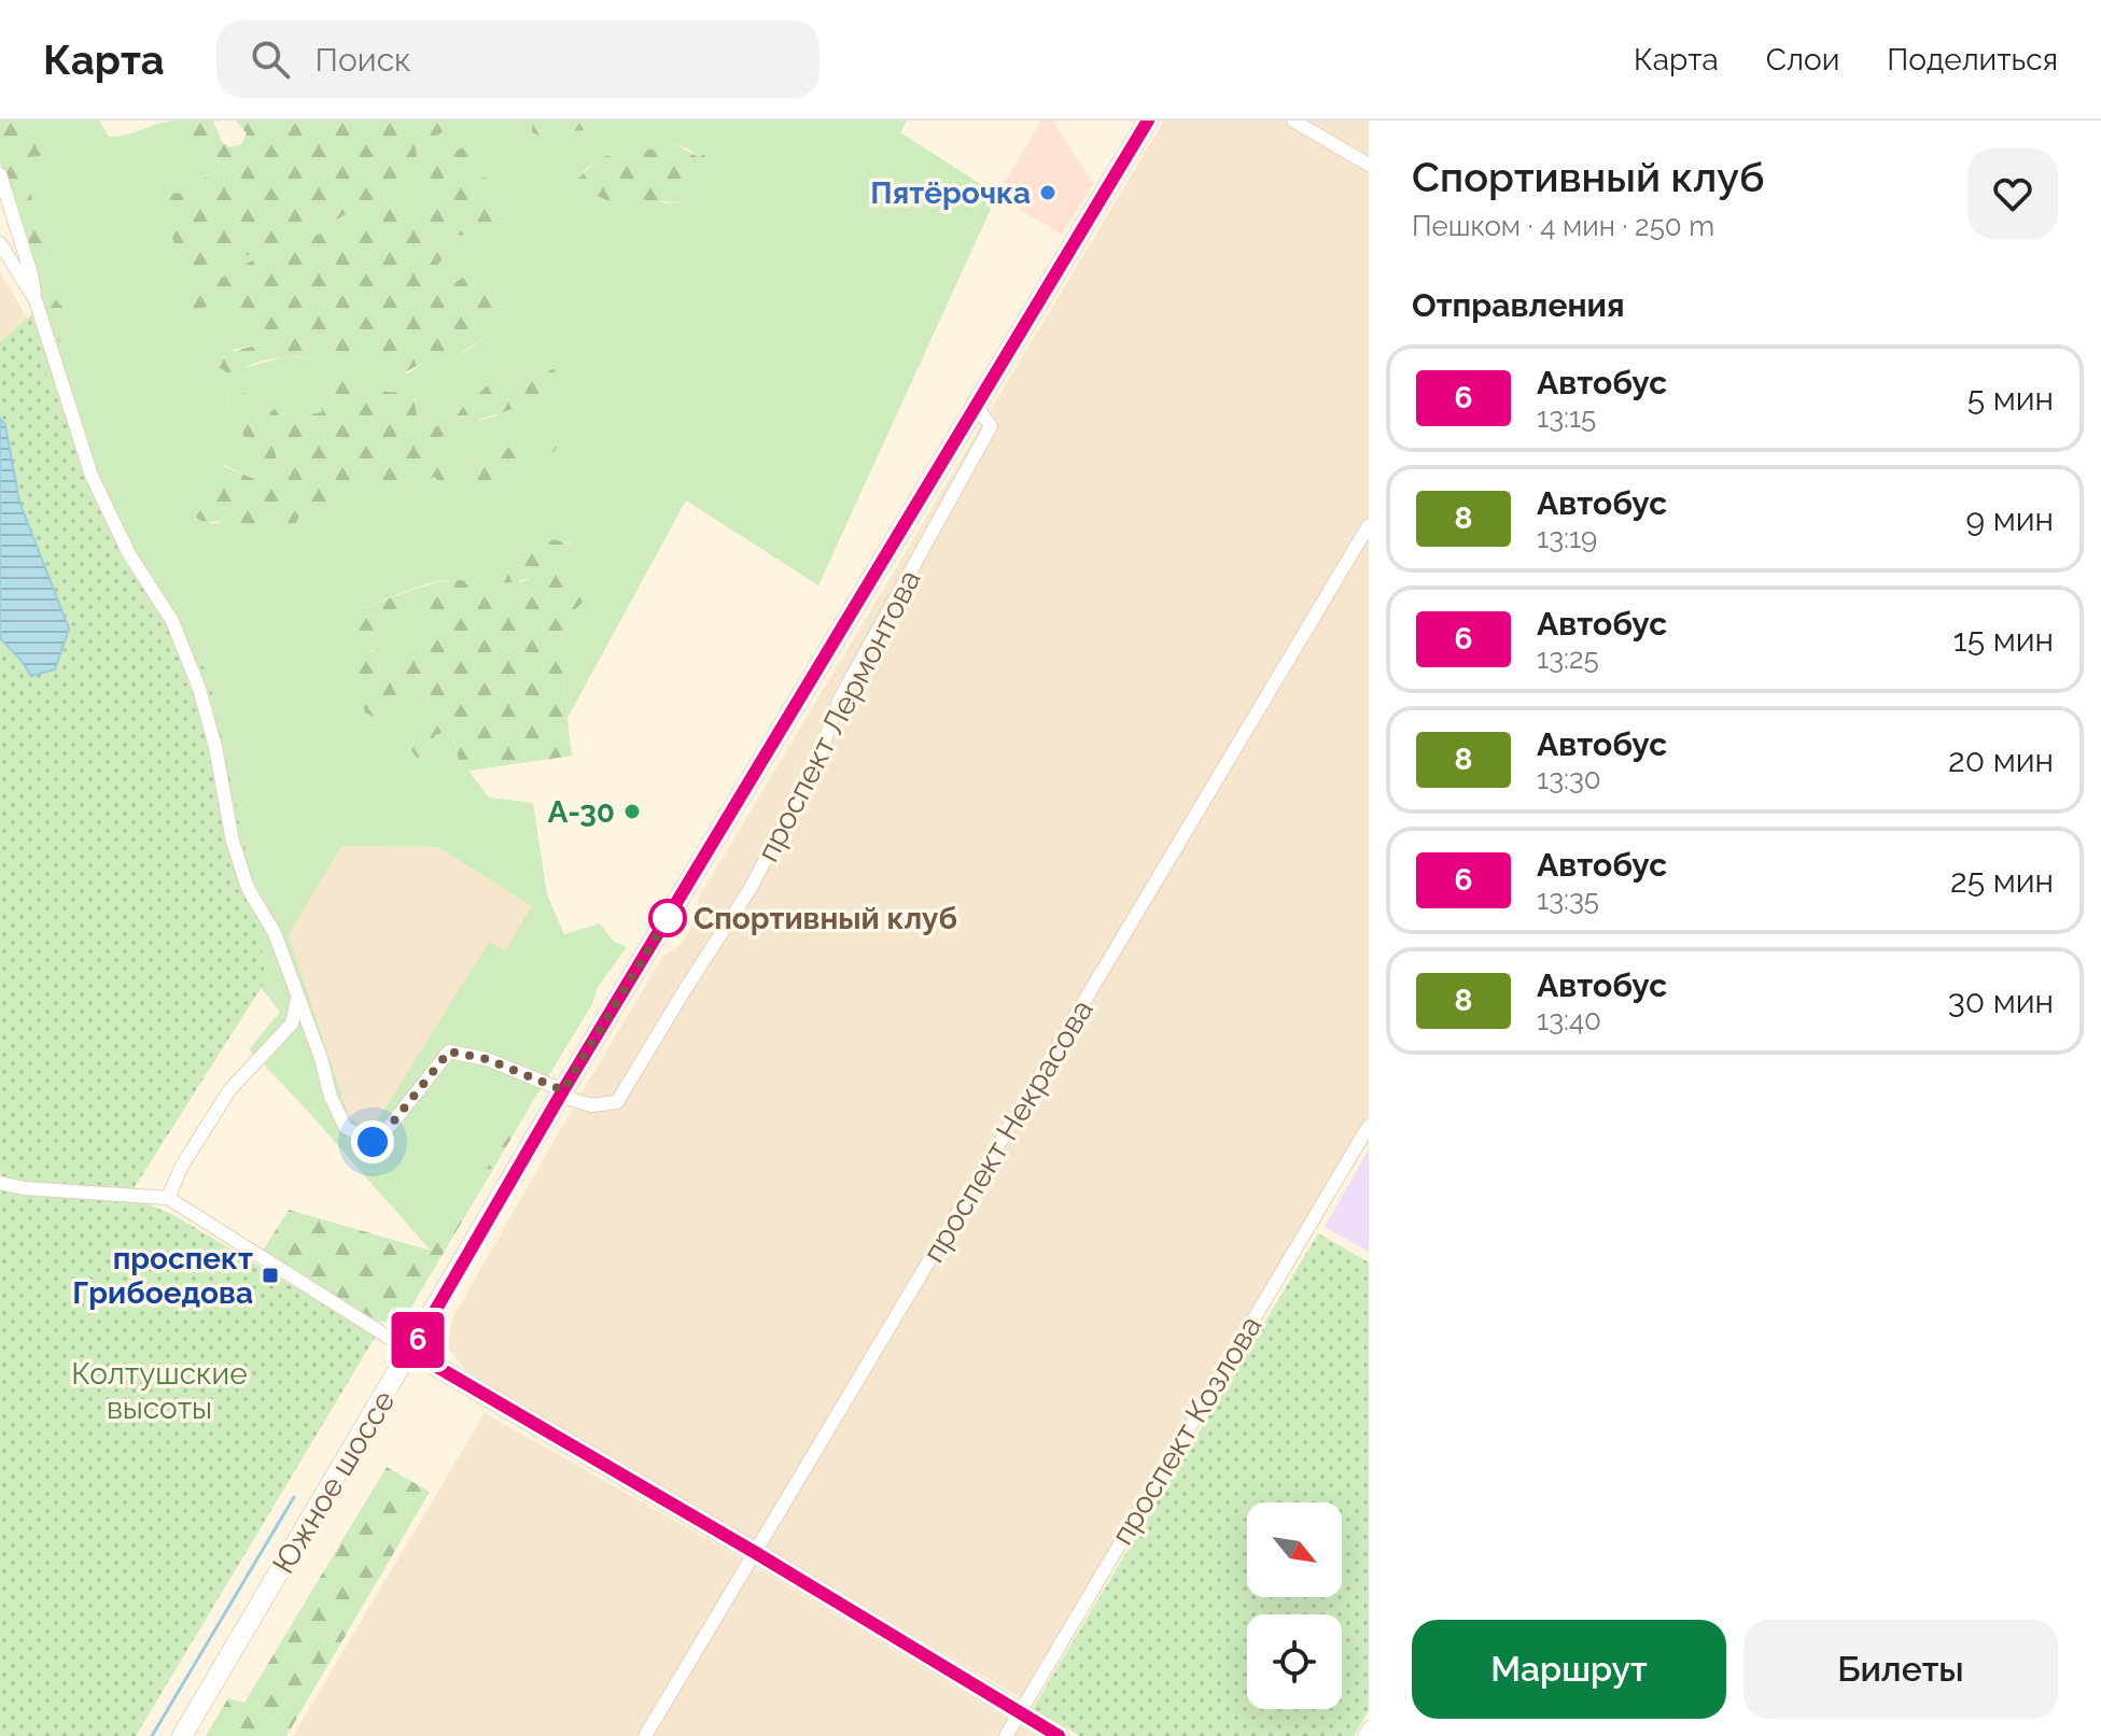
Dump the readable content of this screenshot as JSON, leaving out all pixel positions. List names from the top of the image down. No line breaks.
{"streets":{"street":["проспект Лермонтова","проспект Некрасова","проспект Козлова","Южное шоссе"]},"crossings":[["проспект Лермонтова","Южное шоссе"]],"parks":["Колтушские высоты"],"places":{"other":["Пятёрочка","А-30","Спортивный клуб"],"transit":["проспект Грибоедова"]},"lines":["bus line 6"],"north":"bottom right","page":{"header":"Карта","search":"Поиск","nav":["Карта","Слои","Поделиться"],"on_map":"6","heading":[["Спортивный клуб","Пешком · 4 мин · 250 m"],"Отправления"],"list":[{"mark":"6","name":"Автобус","note":"13:15","value":"5 мин"},{"mark":"8","name":"Автобус","note":"13:19","value":"9 мин"},{"mark":"6","name":"Автобус","note":"13:25","value":"15 мин"},{"mark":"8","name":"Автобус","note":"13:30","value":"20 мин"},{"mark":"6","name":"Автобус","note":"13:35","value":"25 мин"},{"mark":"8","name":"Автобус","note":"13:40","value":"30 мин"}],"buttons":["Маршрут","Билеты"]}}
